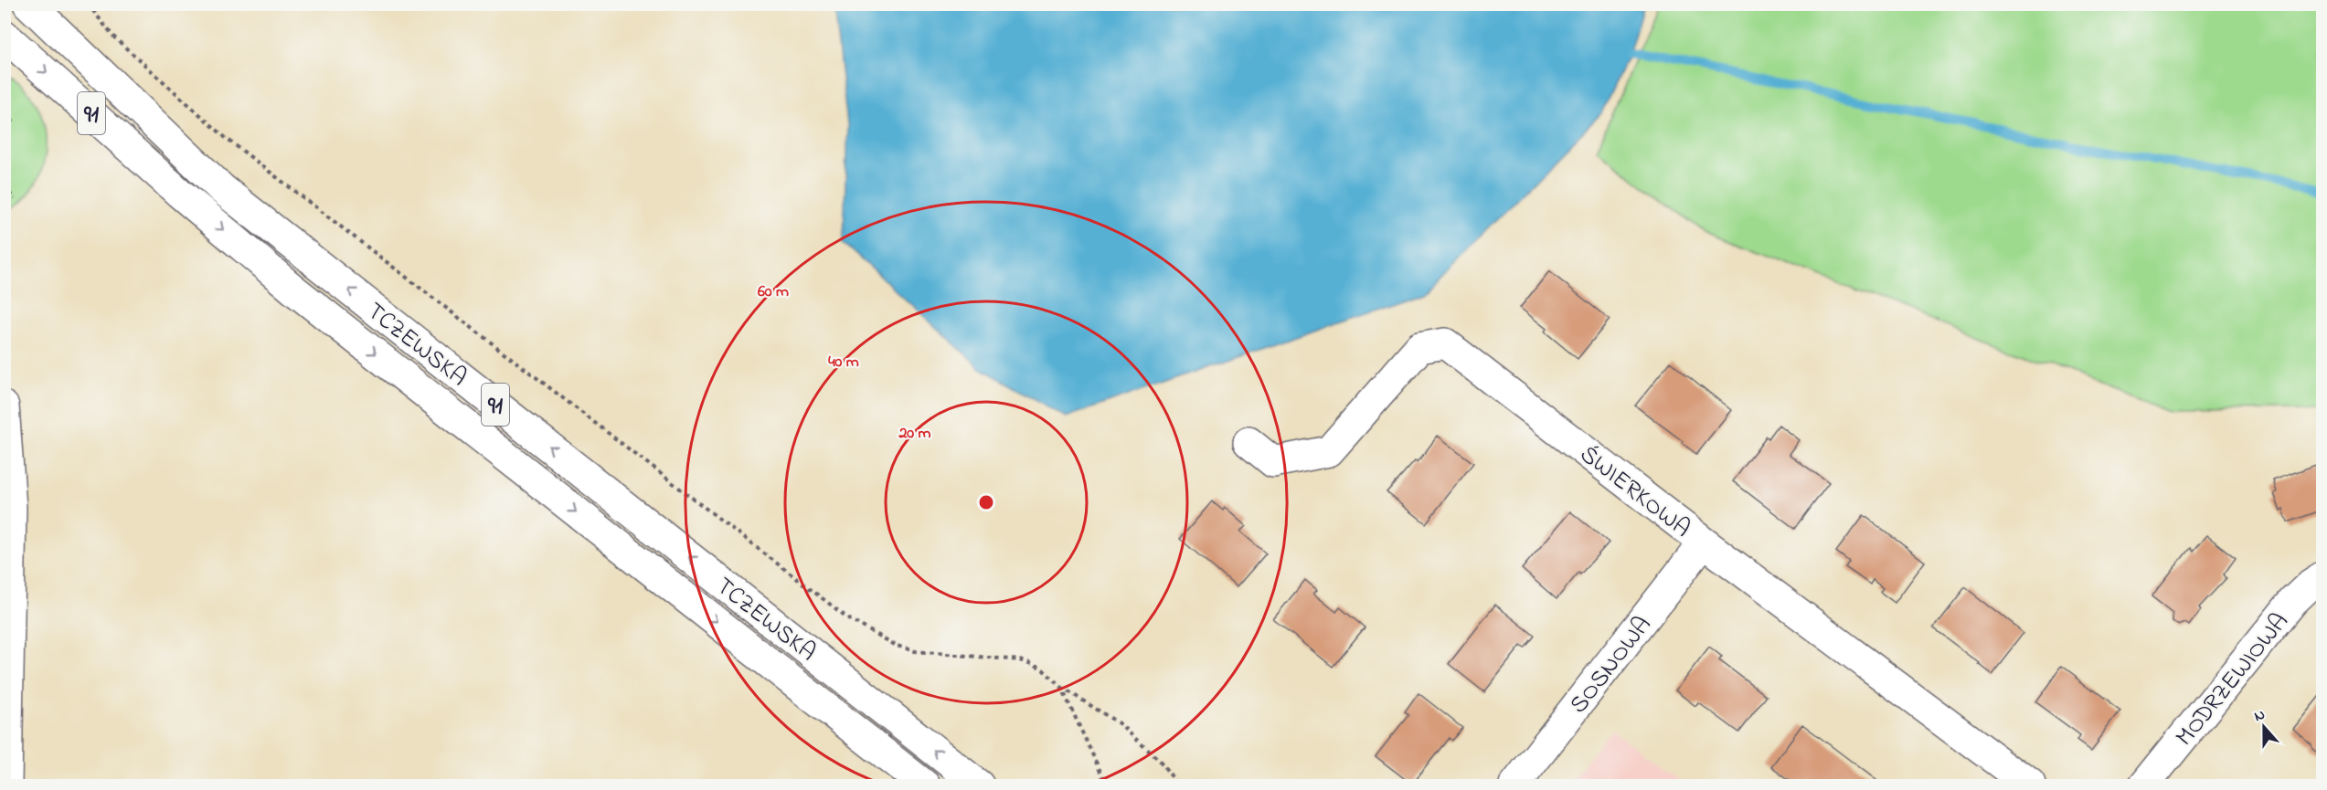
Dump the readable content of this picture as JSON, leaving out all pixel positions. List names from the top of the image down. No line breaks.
{"streets":{"main road":["91","TCZEWSKA","ŚWIERKOWA","SOSNOWA","MODRZEWIOWA"]},"crossings":[["ŚWIERKOWA","SOSNOWA"]],"north":"top","rings":["60 m","40 m","20 m"]}
